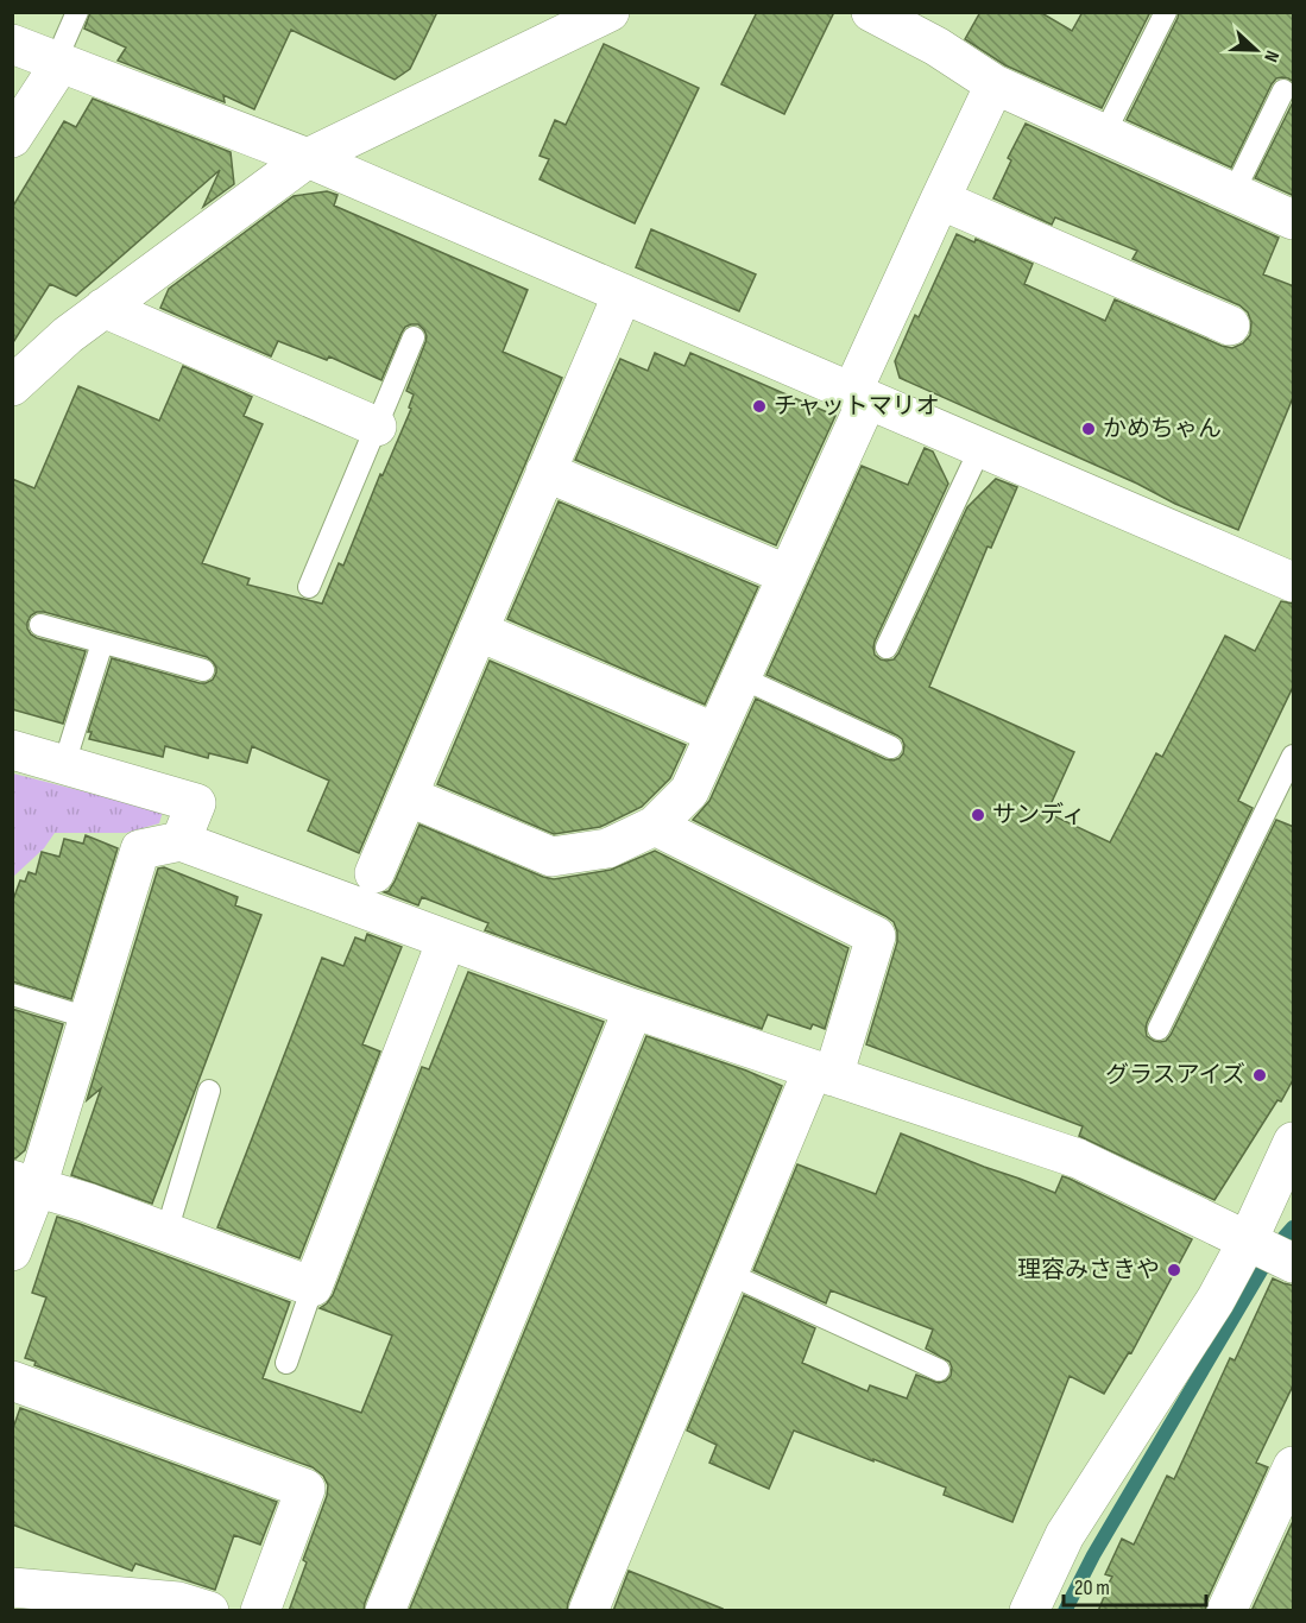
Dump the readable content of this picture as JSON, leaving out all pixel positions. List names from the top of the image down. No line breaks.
{"places":["チャットマリオ","かめちゃん","サンディ","グラスアイズ","理容みさきや"],"scale_bar":"20 m","north":"right"}
